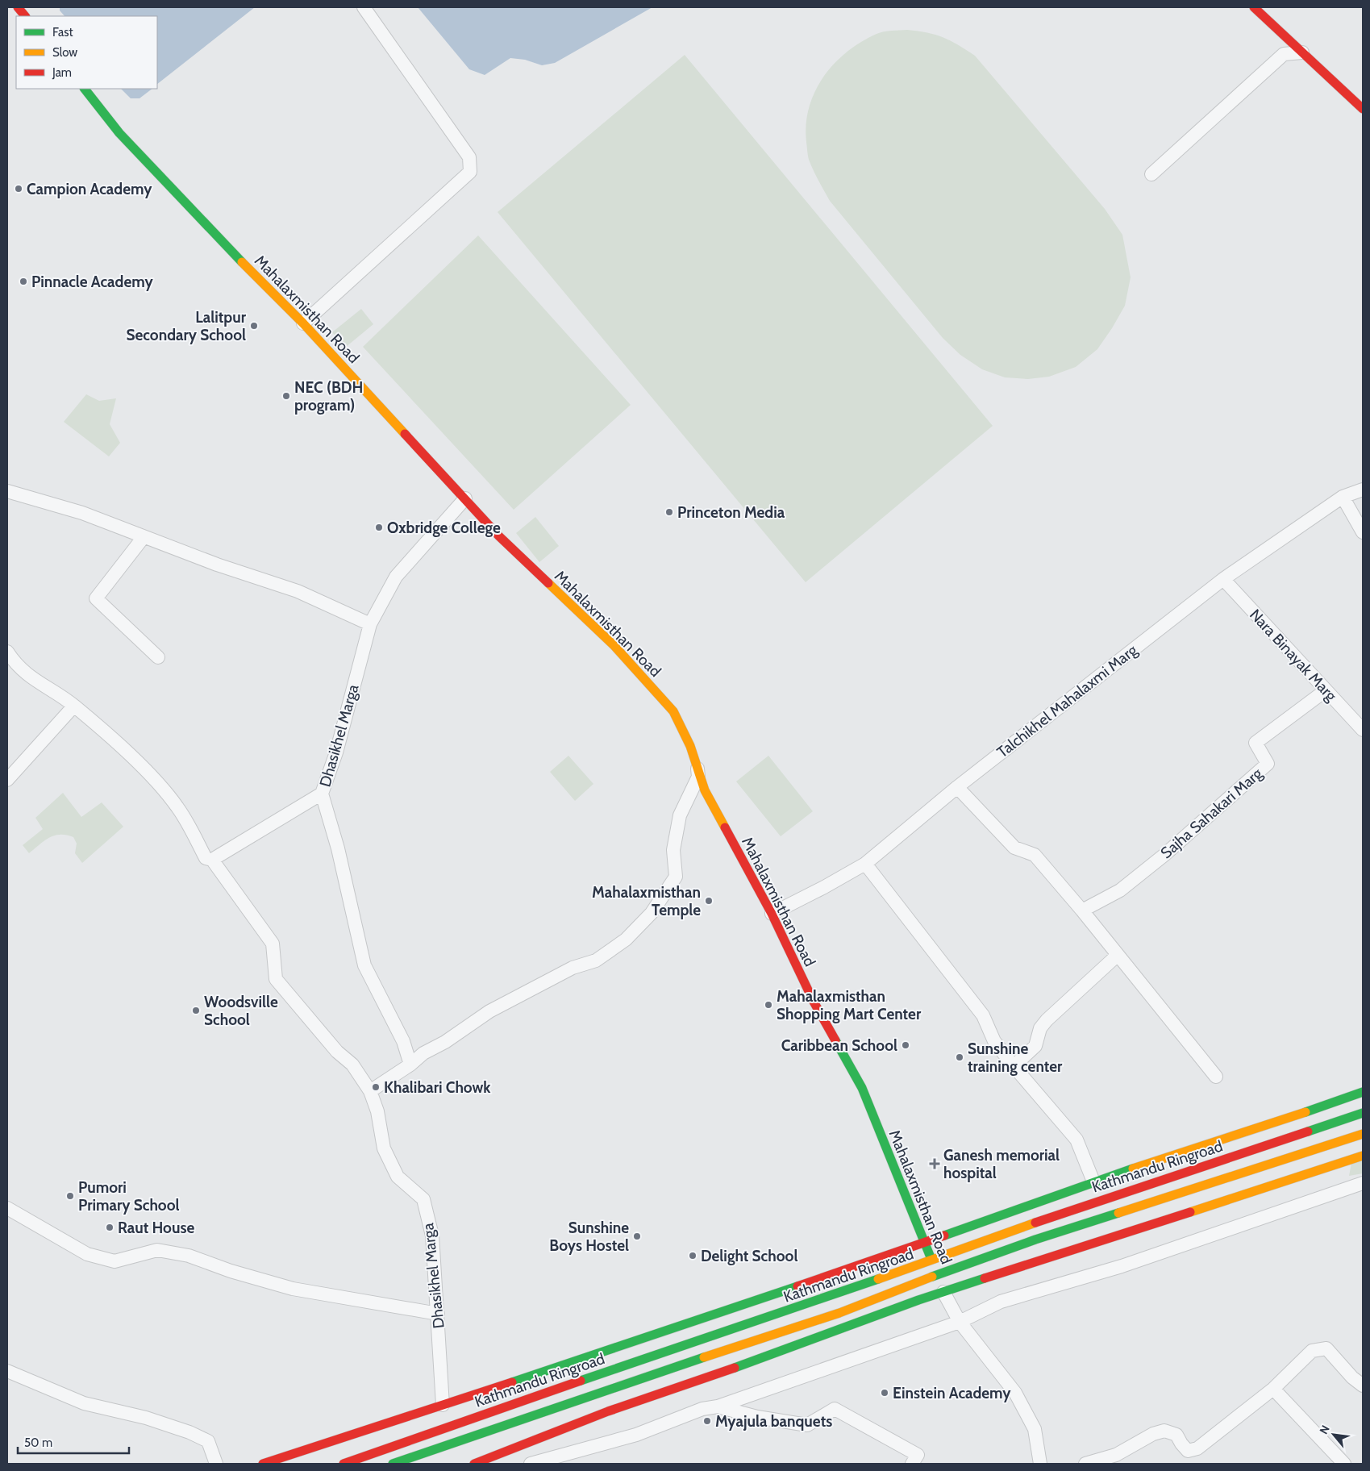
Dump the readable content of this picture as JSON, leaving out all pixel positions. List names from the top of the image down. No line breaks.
{"streets":{"main road":["Mahalaxmisthan Road","Kathmandu Ringroad"],"street":["Nara Binayak Marg","Talchikhel Mahalaxmi Marg","Dhasikhel Marga","Sajha Sahakari Marg"]},"crossings":[["Mahalaxmisthan Road","Talchikhel Mahalaxmi Marg"],["Mahalaxmisthan Road","Dhasikhel Marga"],["Mahalaxmisthan Road","Kathmandu Ringroad"],["Nara Binayak Marg","Talchikhel Mahalaxmi Marg"],["Nara Binayak Marg","Sajha Sahakari Marg"]],"places":{"other":["Campion Academy","Pinnacle Academy","Lalitpur Secondary School","NEC (BDH program)","Princeton Media","Oxbridge College","Mahalaxmisthan Temple","Mahalaxmisthan Shopping Mart Center","Woodsville School","Caribbean School","Sunshine training center","Khalibari Chowk","Pumori Primary School","Raut House","Sunshine Boys Hostel","Delight School","Einstein Academy","Myajula banquets"],"health":["Ganesh memorial hospital"]},"legend":["Fast","Slow","Jam"],"scale_bar":"50 m","north":"top left"}
